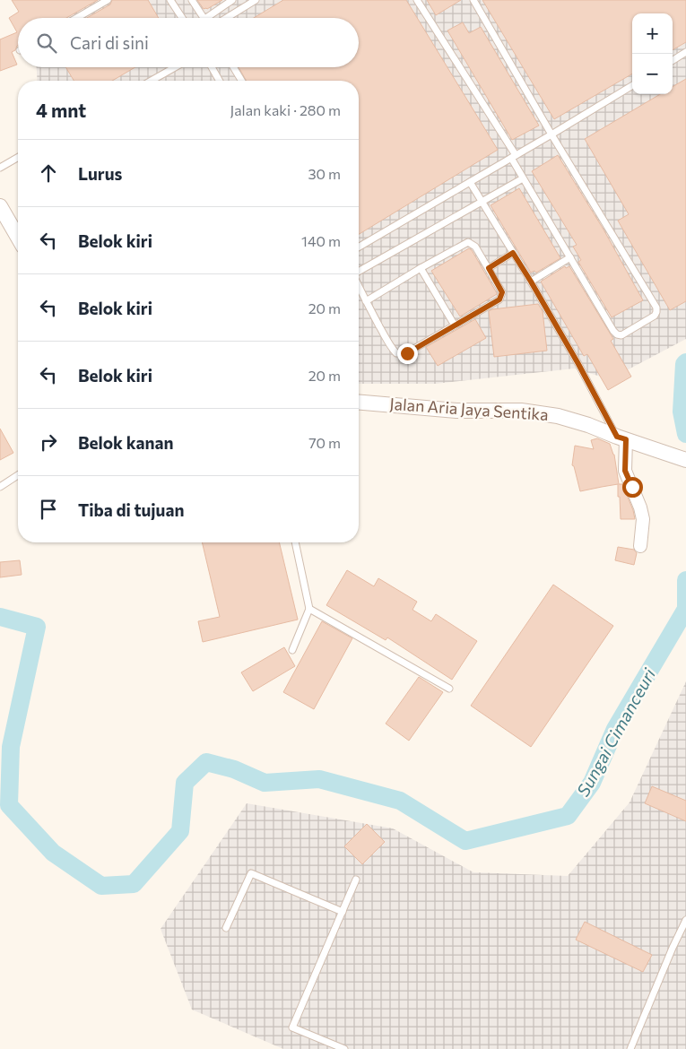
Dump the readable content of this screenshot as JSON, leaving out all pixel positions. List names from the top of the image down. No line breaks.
{"streets":{"street":["Jalan Aria Jaya Sentika"]},"water":["Sungai Cimanceuri"],"page":{"map_buttons":["+","−"],"search":"Cari di sini","heading":["4 mnt","Jalan kaki · 280 m"],"list":[["Lurus","30 m"],["Belok kiri","140 m"],["Belok kiri","20 m"],["Belok kiri","20 m"],["Belok kanan","70 m"],"Tiba di tujuan"]}}
